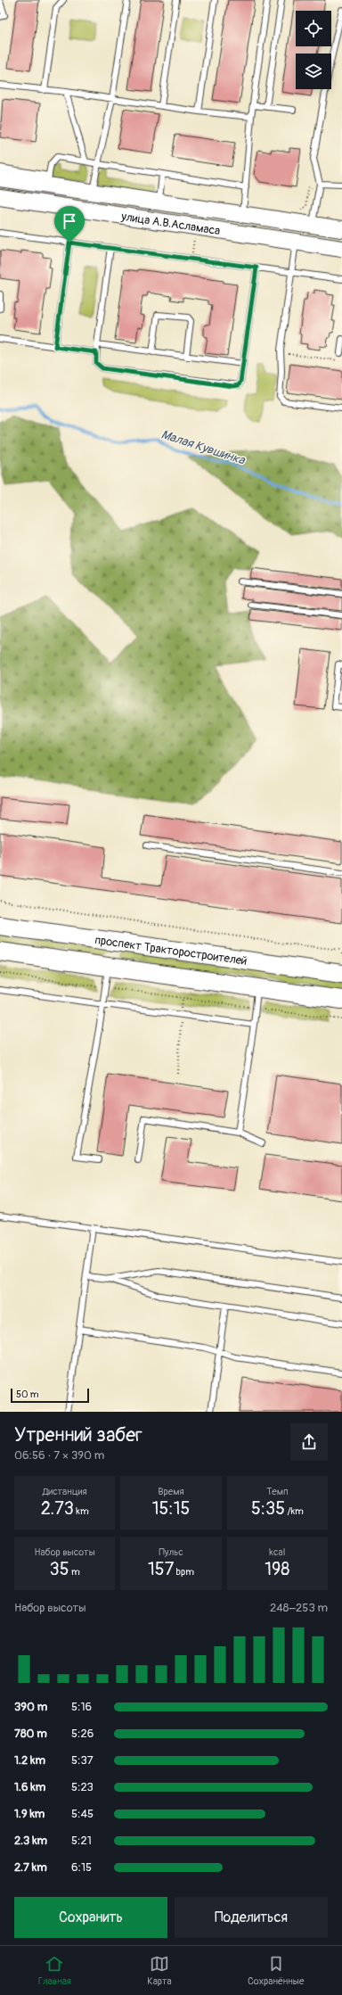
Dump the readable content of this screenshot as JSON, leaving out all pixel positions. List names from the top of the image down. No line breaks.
{"streets":{"main road":["проспект Тракторостроителей"],"street":["улица А.В.Асламаса"]},"water":["Малая Кувшинка"],"scale_bar":"50 m","page":{"scale":"50 m","heading":["Утренний забег","06:56 · 7 × 390 m"],"stats":[["Дистанция","2.73 km"],["Время","15:15"],["Темп","5:35 /km"],["Набор высоты","35 m"],["Пульс","157 bpm"],["kcal","198"]],"chart":["Набор высоты","248–253 m"],"list":[{"name":"390 m","note":"5:16"},{"name":"780 m","note":"5:26"},{"name":"1.2 km","note":"5:37"},{"name":"1.6 km","note":"5:23"},{"name":"1.9 km","note":"5:45"},{"name":"2.3 km","note":"5:21"},{"name":"2.7 km","note":"6:15"}],"buttons":["Сохранить","Поделиться"],"tabs":["Главная","Карта","Сохранённые"]}}
